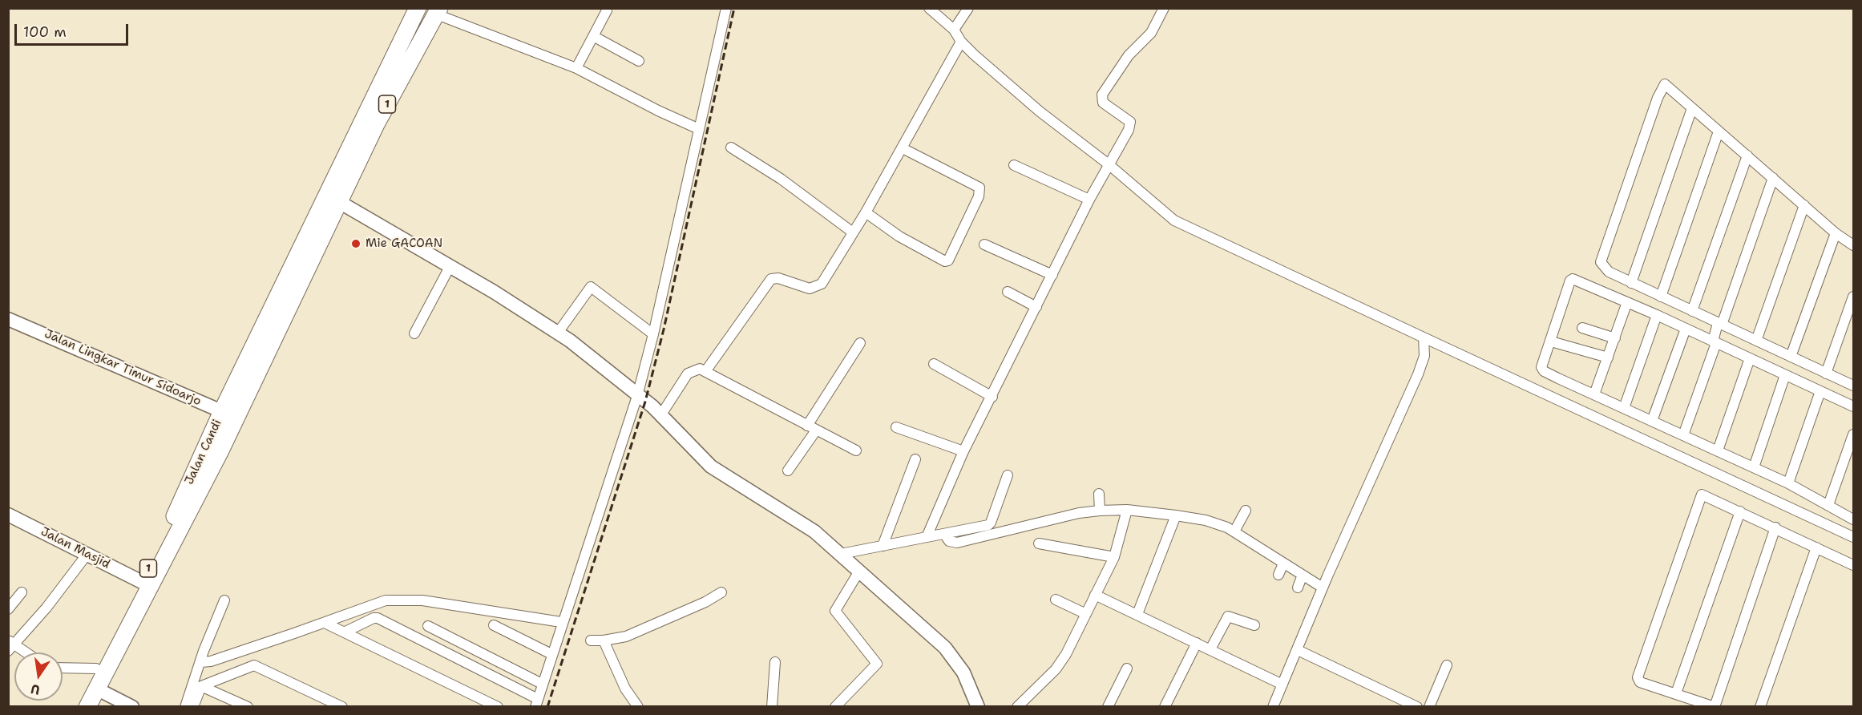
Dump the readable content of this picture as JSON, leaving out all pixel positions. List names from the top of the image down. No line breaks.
{"streets":{"highway":["1","Jalan Candi"],"street":["Jalan Lingkar Timur Sidoarjo","Jalan Masjid"]},"crossings":[["1","Jalan Candi"],["Jalan Lingkar Timur Sidoarjo","Jalan Candi"],["Jalan Candi","Jalan Masjid"]],"places":["Mie GACOAN"],"scale_bar":"100 m","north":"bottom"}
